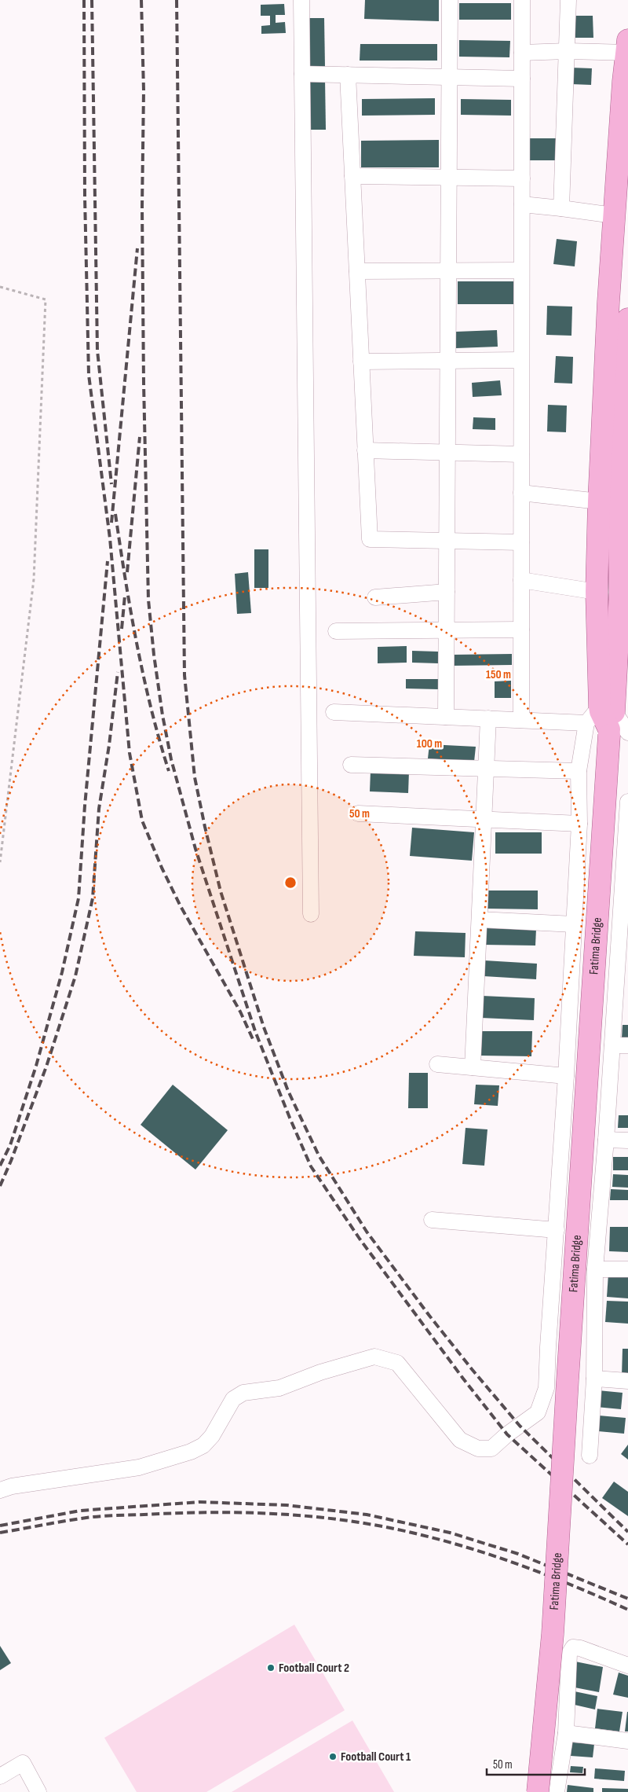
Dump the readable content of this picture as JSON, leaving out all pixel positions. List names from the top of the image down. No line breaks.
{"streets":{"main road":["Fatima Bridge"]},"places":["Football Court 2","Football Court 1"],"scale_bar":"50 m","rings":["150 m","100 m","50 m"]}
